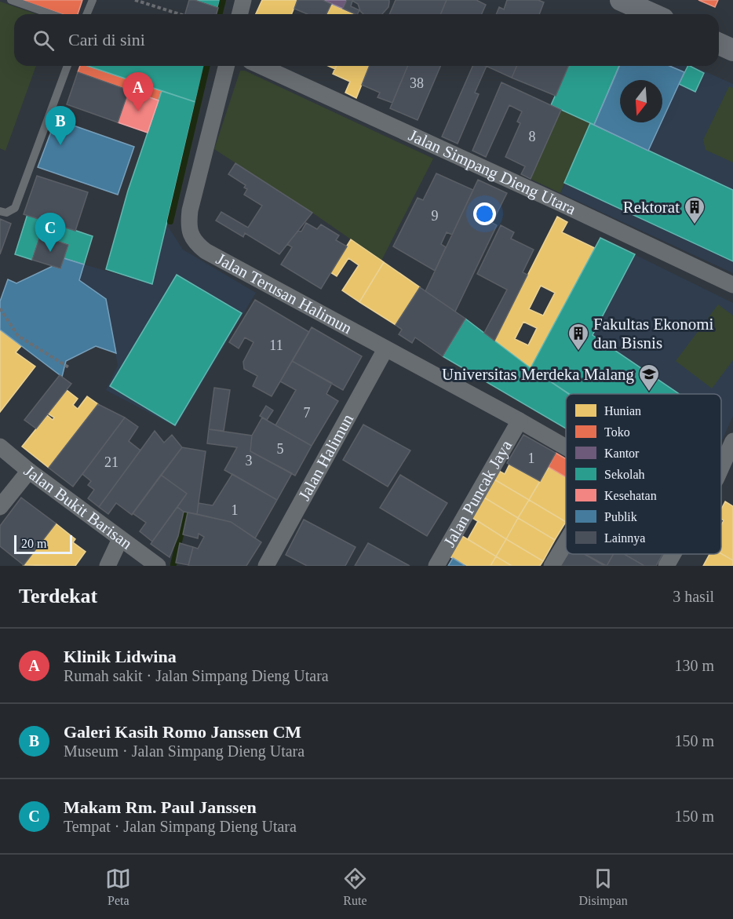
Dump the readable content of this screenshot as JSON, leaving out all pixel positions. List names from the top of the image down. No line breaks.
{"streets":{"street":["Jalan Simpang Dieng Utara","Jalan Terusan Halimun","Jalan Halimun","Jalan Puncak Jaya","Jalan Bukit Barisan"]},"crossings":[["Jalan Terusan Halimun","Jalan Halimun"],["Jalan Terusan Halimun","Jalan Puncak Jaya"]],"places":{"building":["Rektorat","Fakultas Ekonomi dan Bisnis"],"school or university":["Universitas Merdeka Malang"]},"house_numbers":["38","8","9","11","7","5","1","3","21","1"],"legend":["Hunian","Toko","Kantor","Sekolah","Kesehatan","Publik","Lainnya"],"scale_bar":"20 m","north":"bottom","page":{"search":"Cari di sini","pins":["A","B","C"],"scale":"20 m","heading":["Terdekat","3 hasil"],"list":[{"mark":"A","name":"Klinik Lidwina","note":"Rumah sakit · Jalan Simpang Dieng Utara","value":"130 m"},{"mark":"B","name":"Galeri Kasih Romo Janssen CM","note":"Museum · Jalan Simpang Dieng Utara","value":"150 m"},{"mark":"C","name":"Makam Rm. Paul Janssen","note":"Tempat · Jalan Simpang Dieng Utara","value":"150 m"}],"nav":["Peta","Rute","Disimpan"]}}
